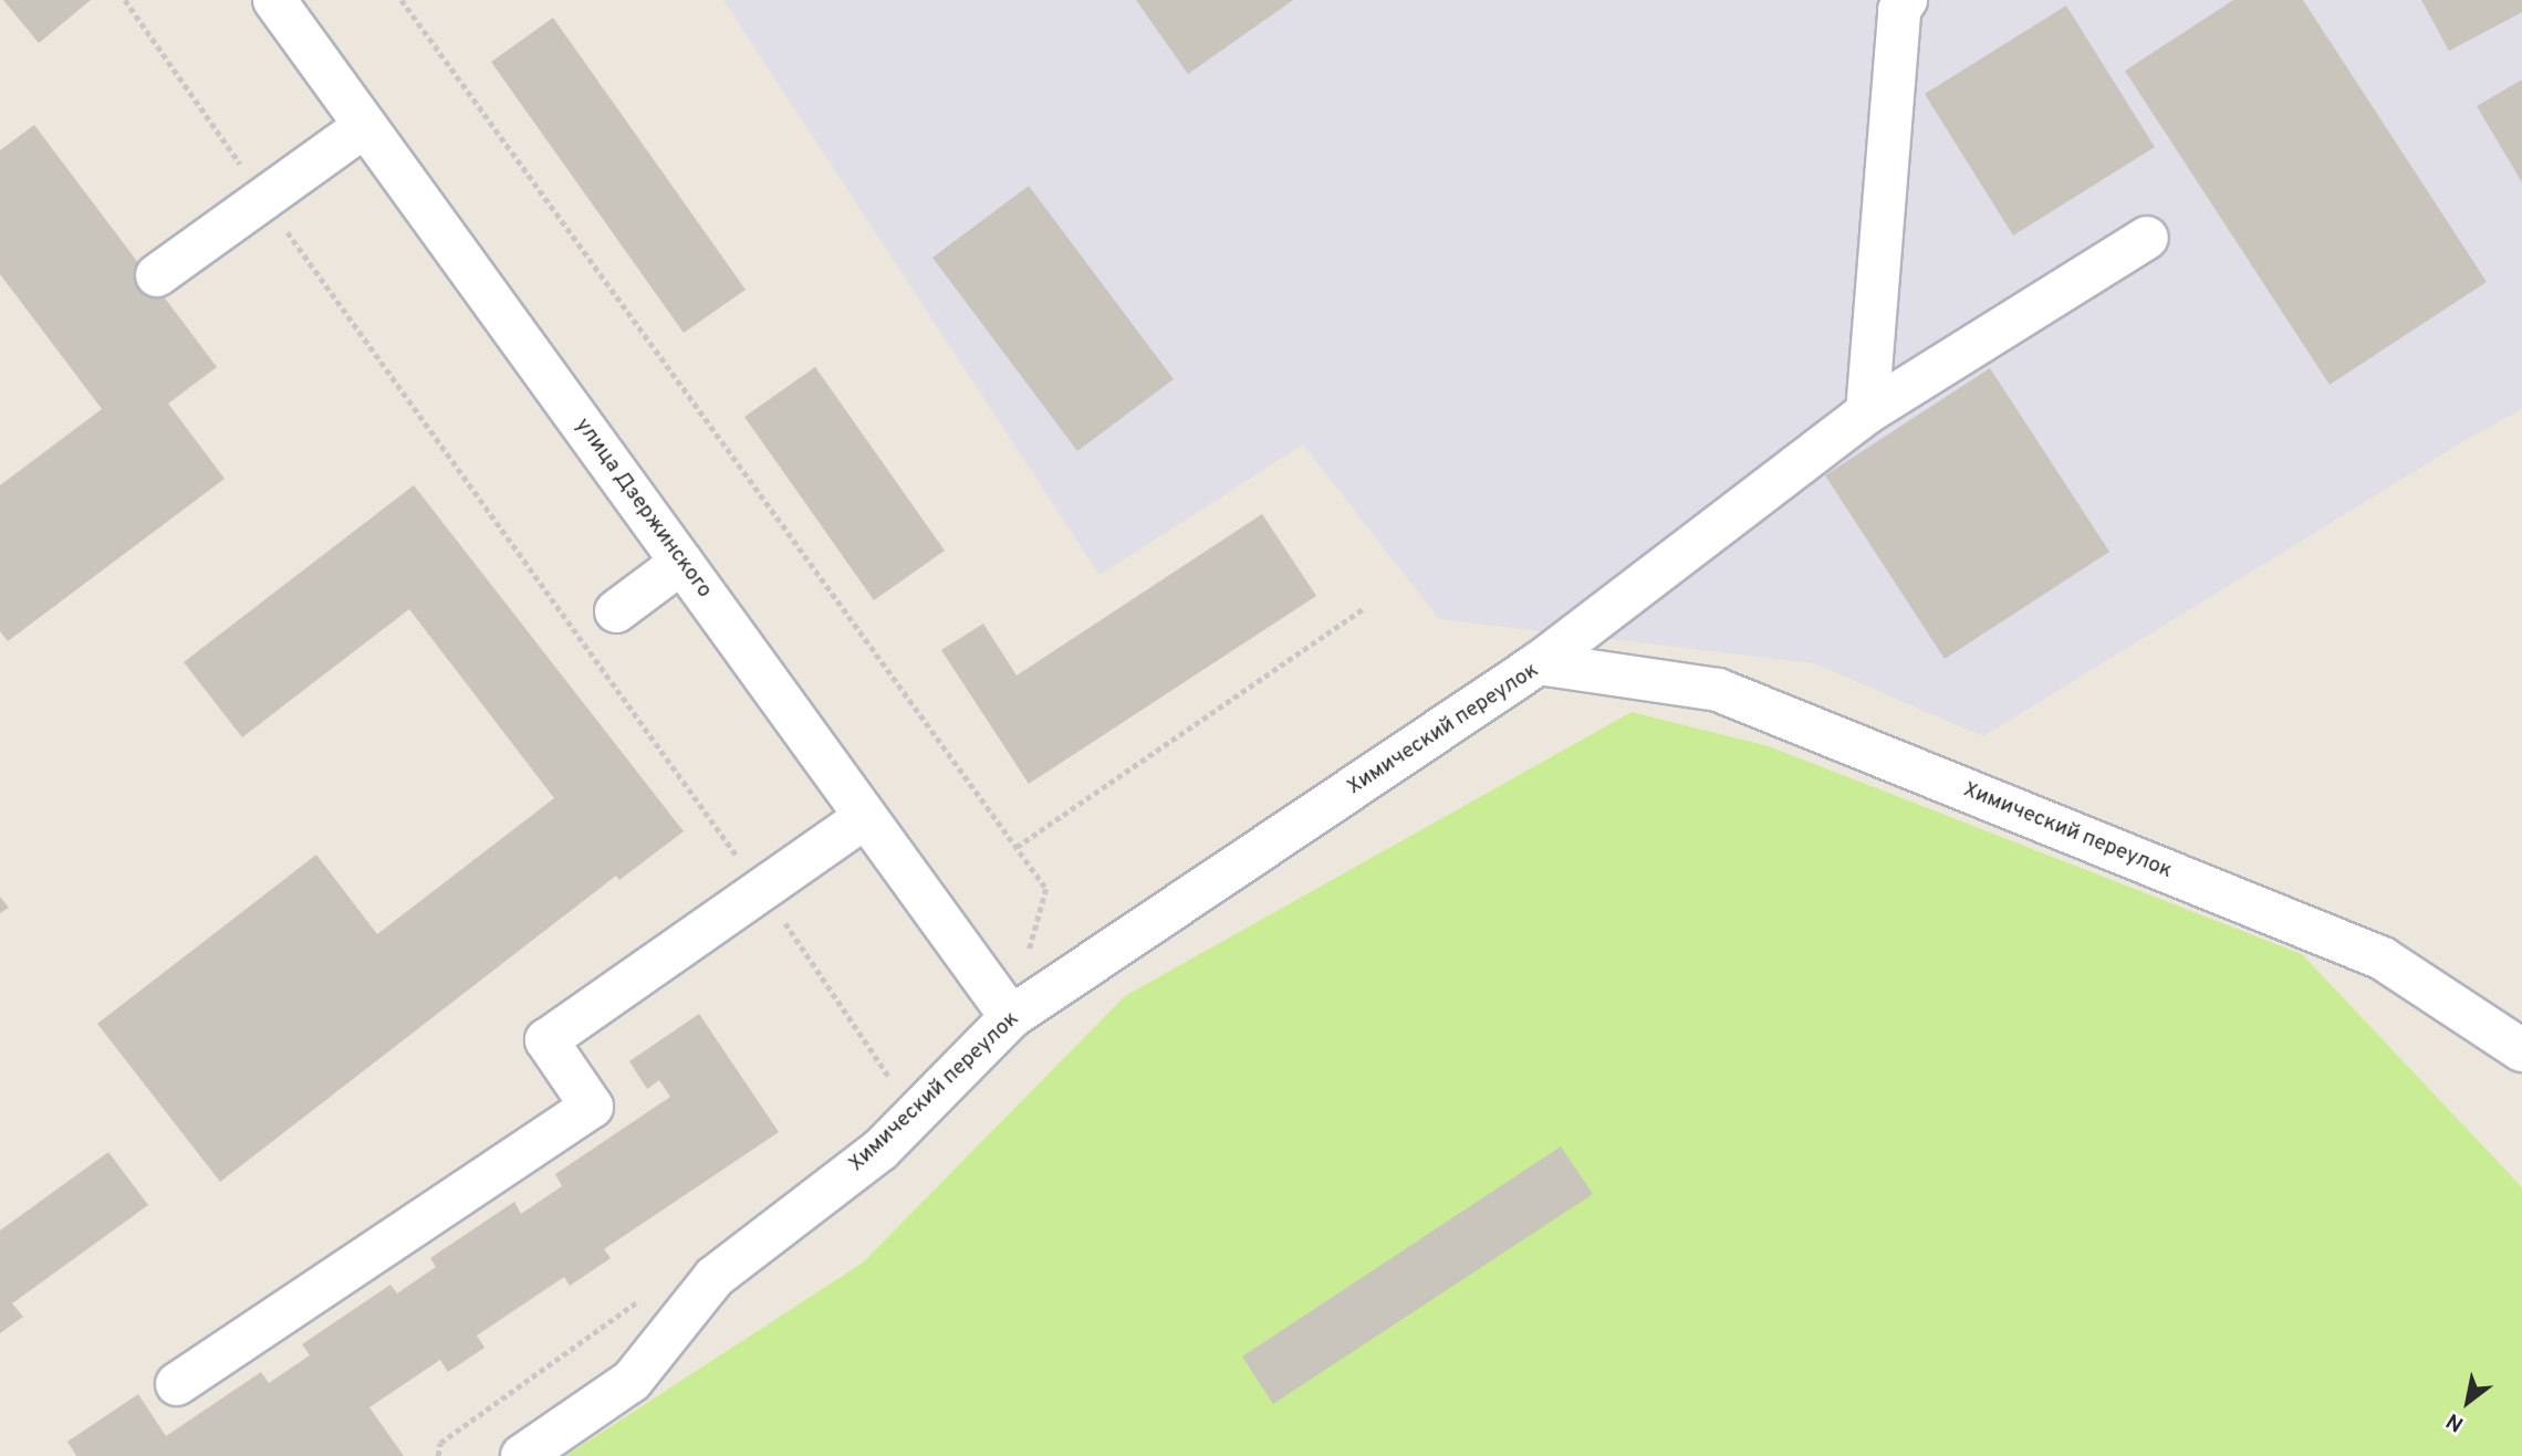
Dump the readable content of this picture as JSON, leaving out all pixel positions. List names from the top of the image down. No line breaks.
{"streets":{"street":["улица Дзержинского","Химический переулок"]},"crossings":[["улица Дзержинского","Химический переулок"]],"north":"bottom left"}
